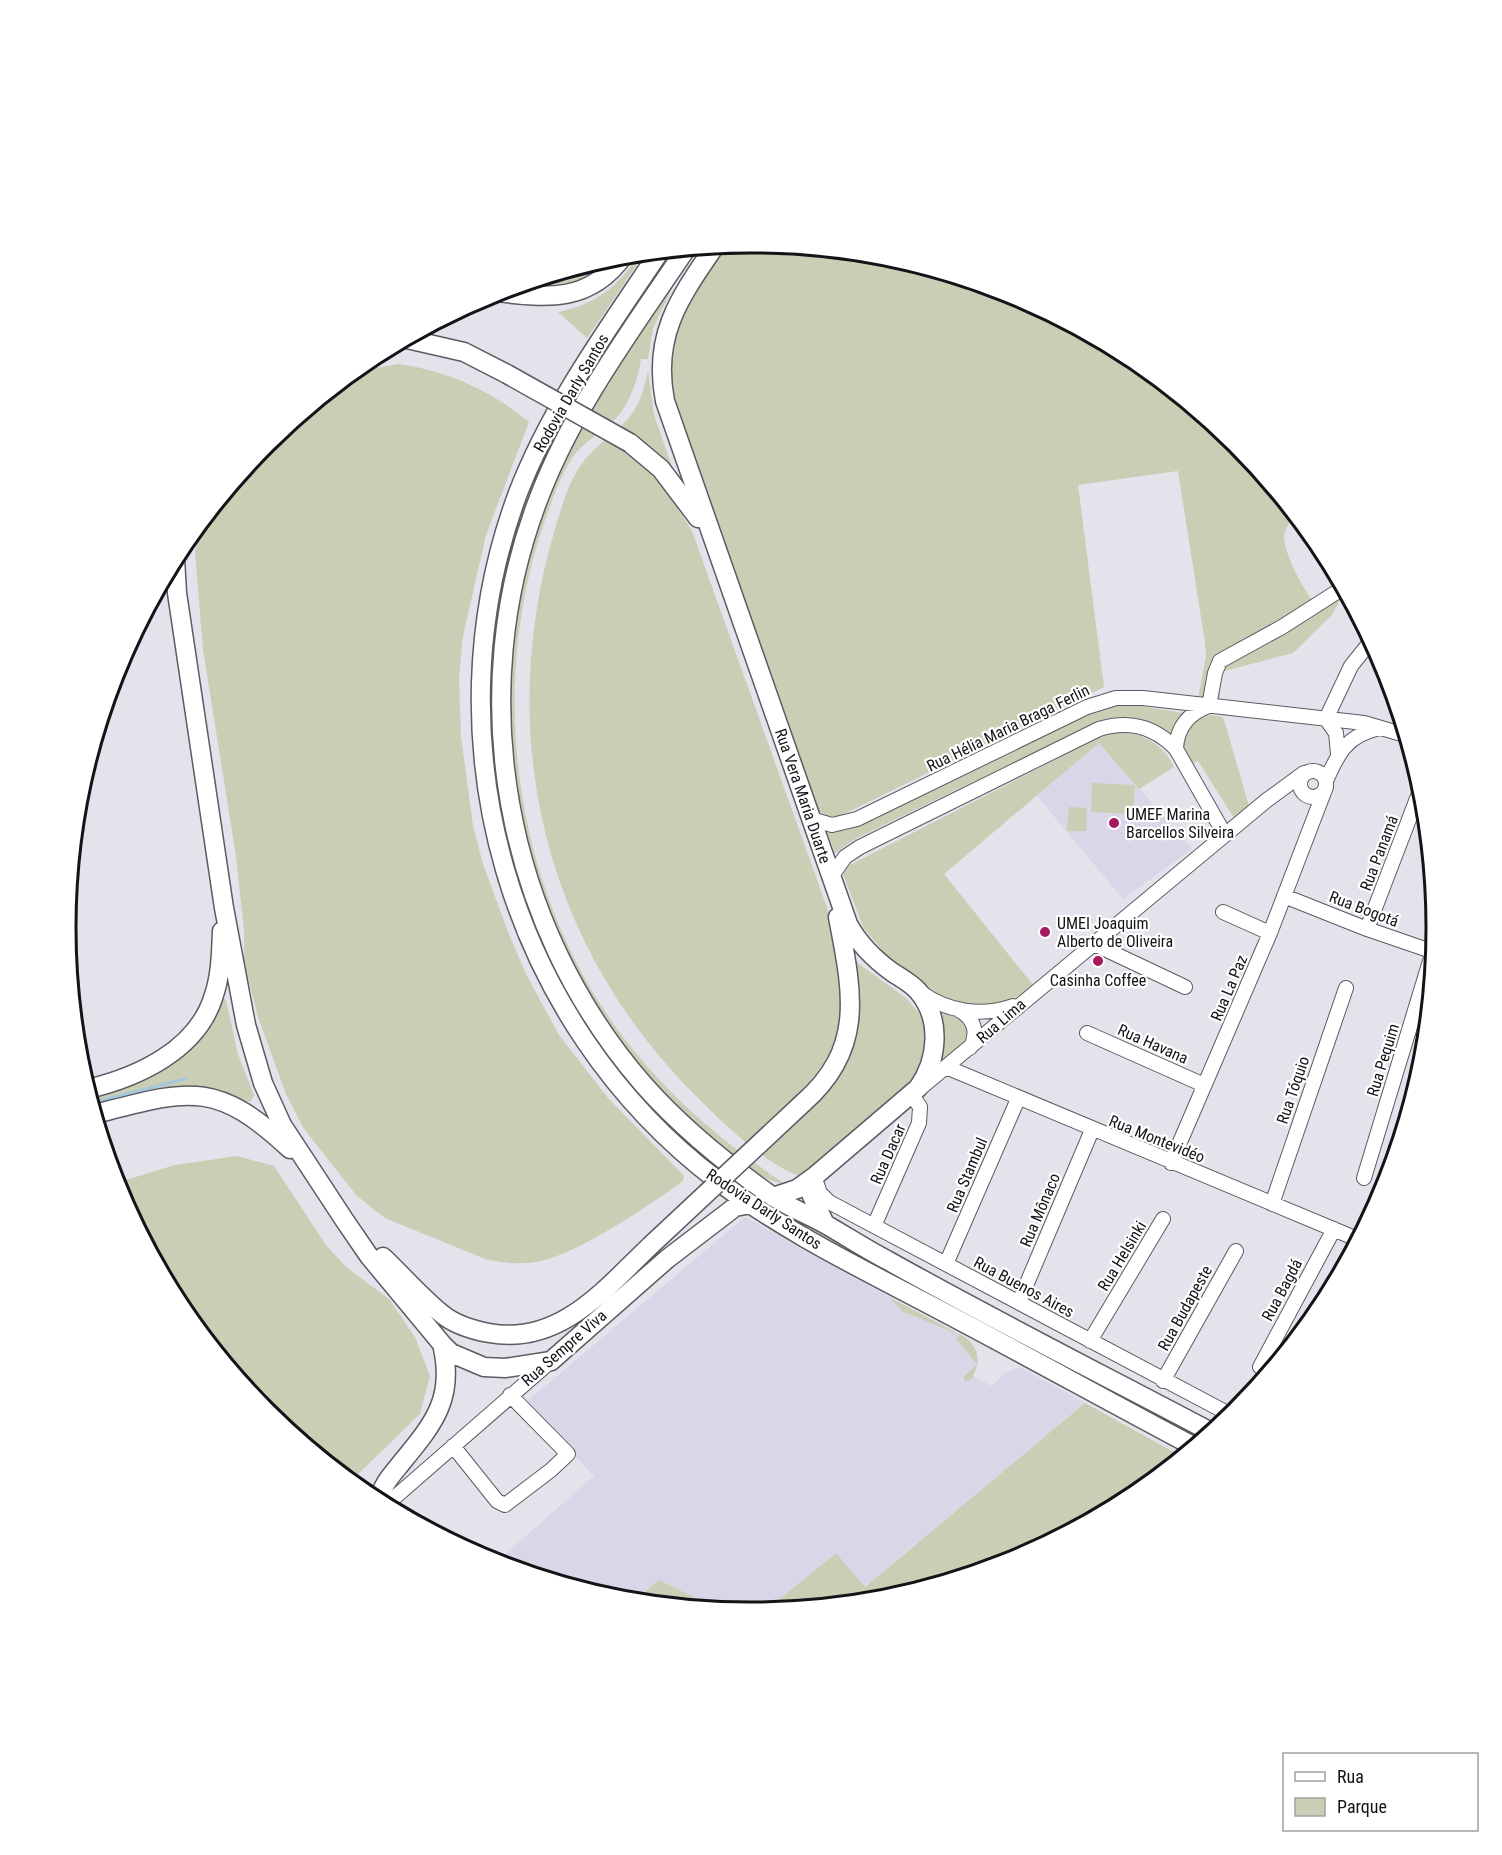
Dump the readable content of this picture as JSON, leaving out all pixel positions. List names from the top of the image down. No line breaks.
{"streets":{"main road":["Rodovia Darly Santos","Rua Vera Maria Duarte","Rua Lima","Rua Sempre Viva"],"street":["Rua Hélia Maria Braga Ferlin","Rua Panamá","Rua Bogotá","Rua La Paz","Rua Havana","Rua Pequim","Rua Tóquio","Rua Montevidéo","Rua Dacar","Rua Stambul","Rua Mônaco","Rua Helsinki","Rua Buenos Aires","Rua Bagdá","Rua Budapeste"]},"crossings":[["Rodovia Darly Santos","Rua Lima"],["Rodovia Darly Santos","Rua Sempre Viva"],["Rua Hélia Maria Braga Ferlin","Rua Vera Maria Duarte"],["Rua Hélia Maria Braga Ferlin","Rua La Paz"],["Rua Vera Maria Duarte","Rua Lima"],["Rua Vera Maria Duarte","Rua Dacar"],["Rua Panamá","Rua Bogotá"],["Rua Bogotá","Rua La Paz"],["Rua La Paz","Rua Lima"],["Rua La Paz","Rua Havana"],["Rua La Paz","Rua Montevidéo"],["Rua Lima","Rua Montevidéo"],["Rua Lima","Rua Dacar"],["Rua Lima","Rua Buenos Aires"],["Rua Tóquio","Rua Montevidéo"],["Rua Montevidéo","Rua Stambul"],["Rua Montevidéo","Rua Mônaco"],["Rua Montevidéo","Rua Bagdá"],["Rua Dacar","Rua Buenos Aires"],["Rua Stambul","Rua Buenos Aires"],["Rua Mônaco","Rua Buenos Aires"],["Rua Helsinki","Rua Buenos Aires"],["Rua Buenos Aires","Rua Budapeste"]],"places":["UMEF Marina Barcellos Silveira","UMEI Joaquim Alberto de Oliveira","Casinha Coffee"],"legend":["Rua","Parque"]}
